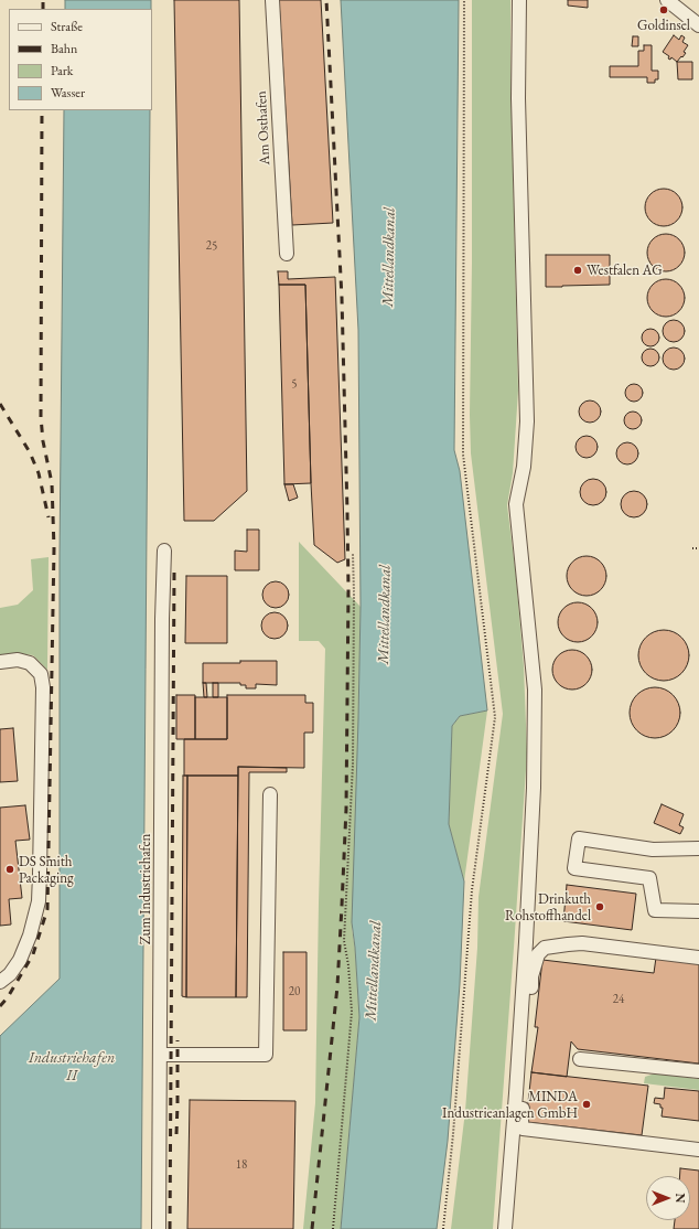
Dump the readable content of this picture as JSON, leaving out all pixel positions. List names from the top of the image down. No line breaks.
{"streets":{"street":["Am Osthafen","Zum Industriehafen"]},"water":["Mittellandkanal","Industriehafen II"],"places":["Goldinsel","Westfalen AG","DS Smith Packaging","Drinkuth Rohstoffhandel","MINDA Industrieanlagen GmbH"],"house_numbers":["25","5","20","24","18"],"legend":["Straße","Bahn","Park","Wasser"],"north":"right"}
